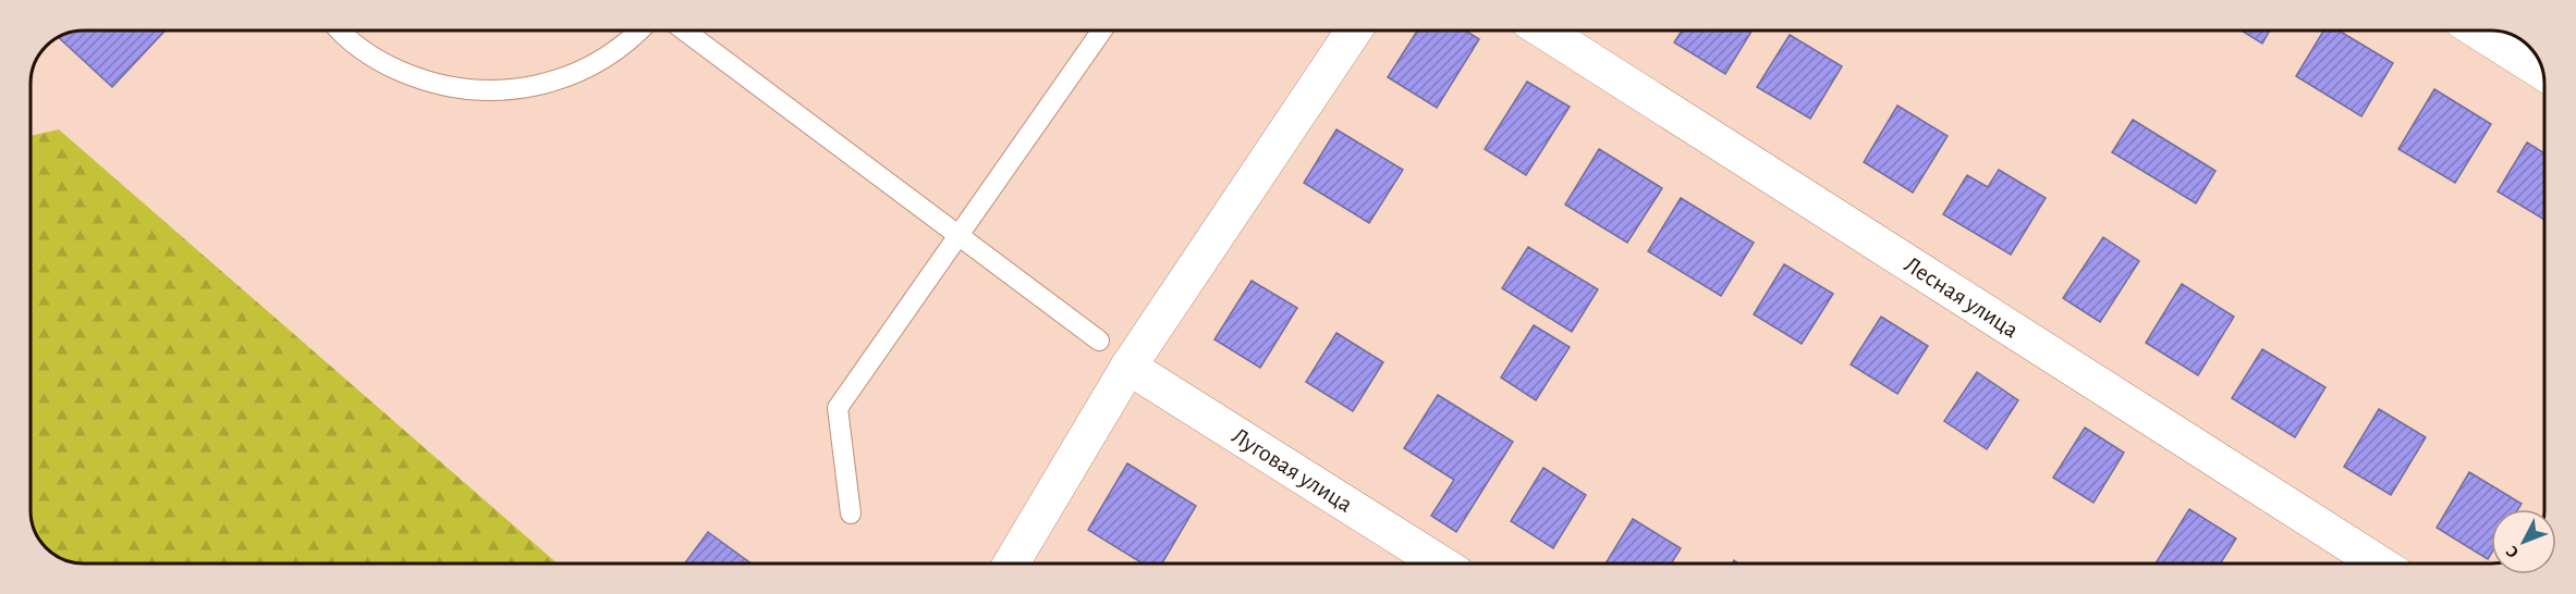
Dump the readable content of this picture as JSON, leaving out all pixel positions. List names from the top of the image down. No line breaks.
{"streets":{"street":["Лесная улица","Луговая улица"]},"north":"bottom left"}
